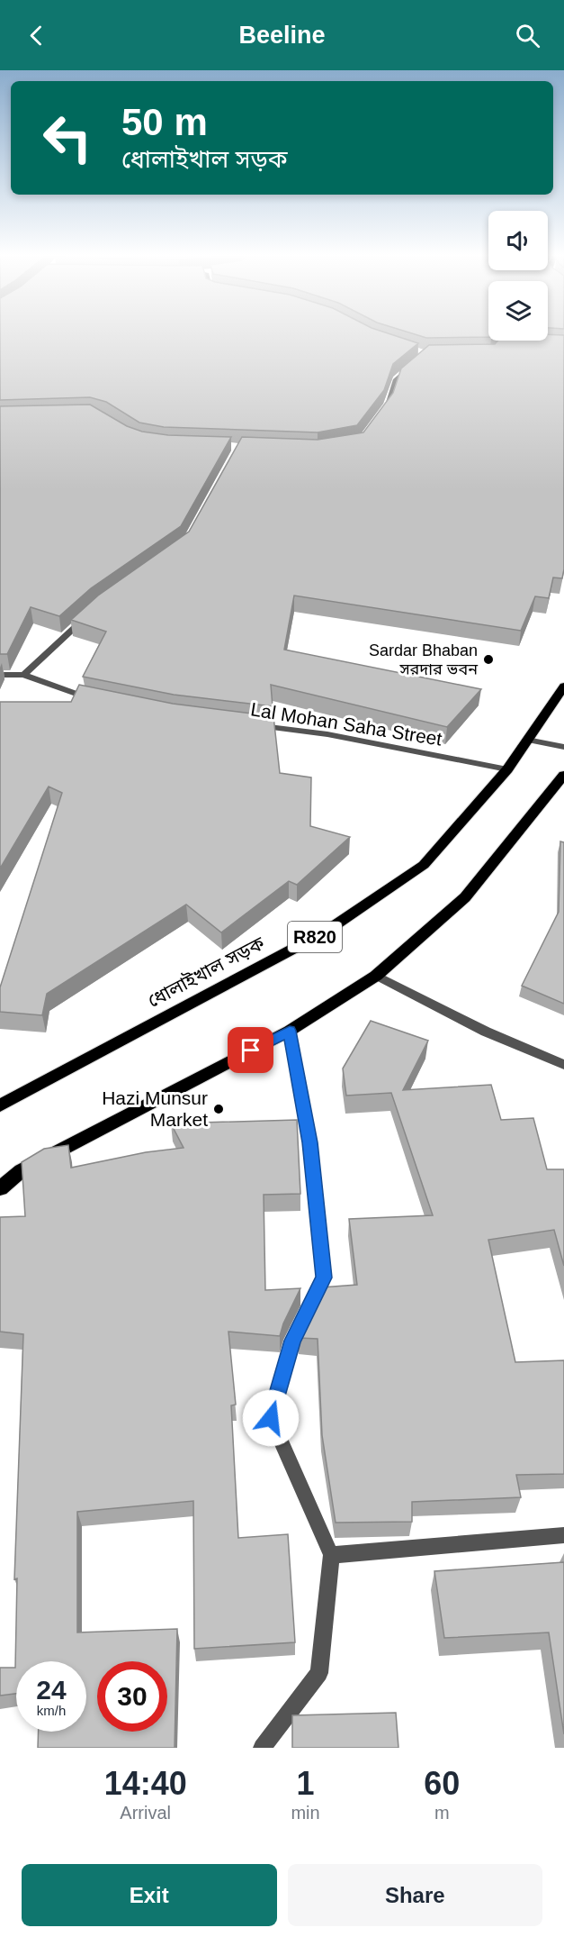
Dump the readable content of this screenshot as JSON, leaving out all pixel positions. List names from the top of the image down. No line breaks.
{"streets":{"main road":["R820","ধোলাইখাল সড়ক"],"street":["Lal Mohan Saha Street"]},"crossings":[["Lal Mohan Saha Street","ধোলাইখাল সড়ক"]],"places":["Sardar Bhaban সরদার ভবন","Hazi Munsur Market"],"page":{"header":"Beeline","turn":["50 m","ধোলাইখাল সড়ক"],"speed":"24 km/h","limit":"30","eta":["14:40","Arrival","1","min","60","m"],"buttons":["Exit","Share"]}}
